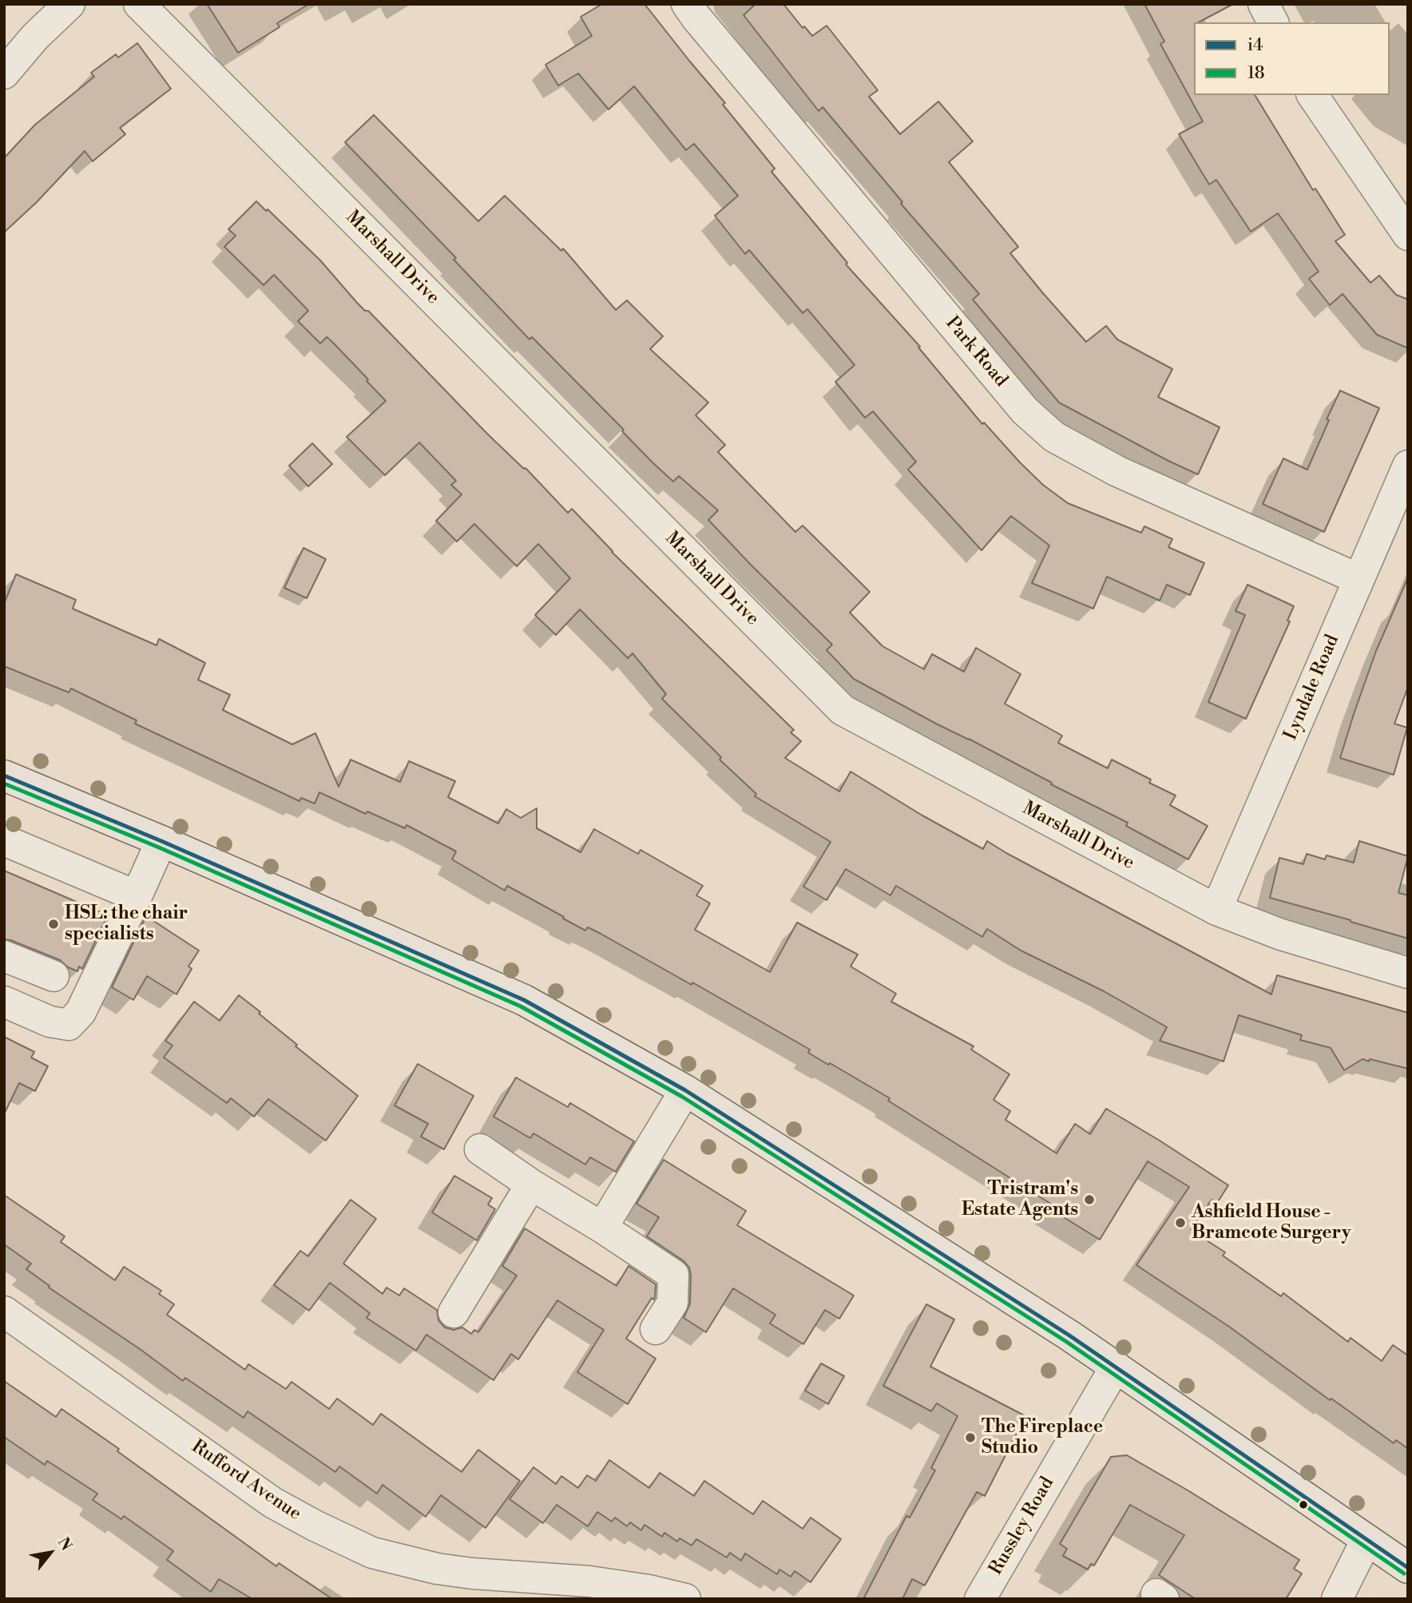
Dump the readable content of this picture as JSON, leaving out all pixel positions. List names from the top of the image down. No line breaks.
{"streets":{"street":["Marshall Drive","Park Road","Lyndale Road","Rufford Avenue","Russley Road"]},"crossings":[["Marshall Drive","Lyndale Road"],["Park Road","Lyndale Road"]],"places":["HSL: the chair specialists","Tristram's Estate Agents","Ashfield House - Bramcote Surgery","The Fireplace Studio"],"lines":["transit line i4","transit line 18"],"legend":["i4","18"],"north":"top right"}
